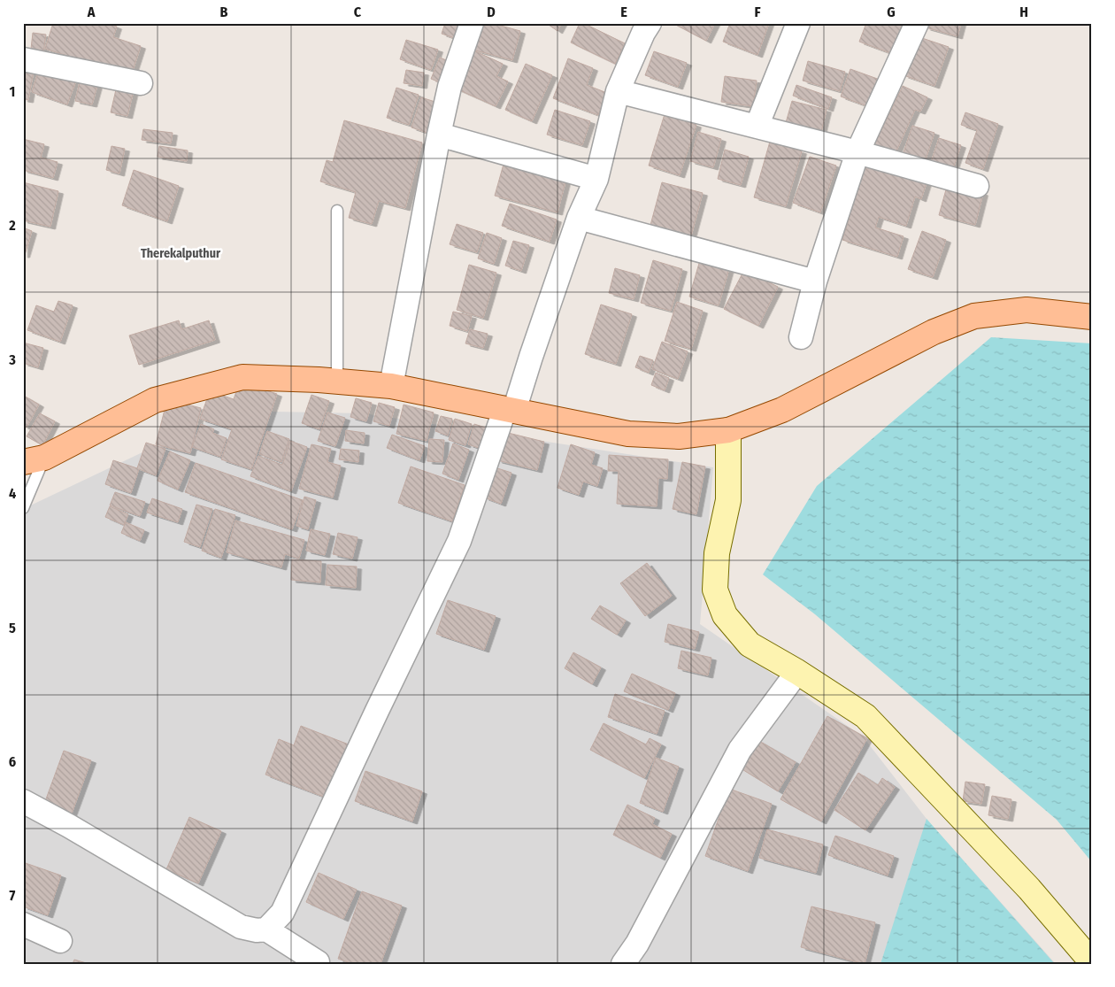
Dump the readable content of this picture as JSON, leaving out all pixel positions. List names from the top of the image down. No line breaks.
{"districts":["Therekalputhur"],"grid":{"columns":["A","B","C","D","E","F","G","H"],"rows":["1","2","3","4","5","6","7"]}}
